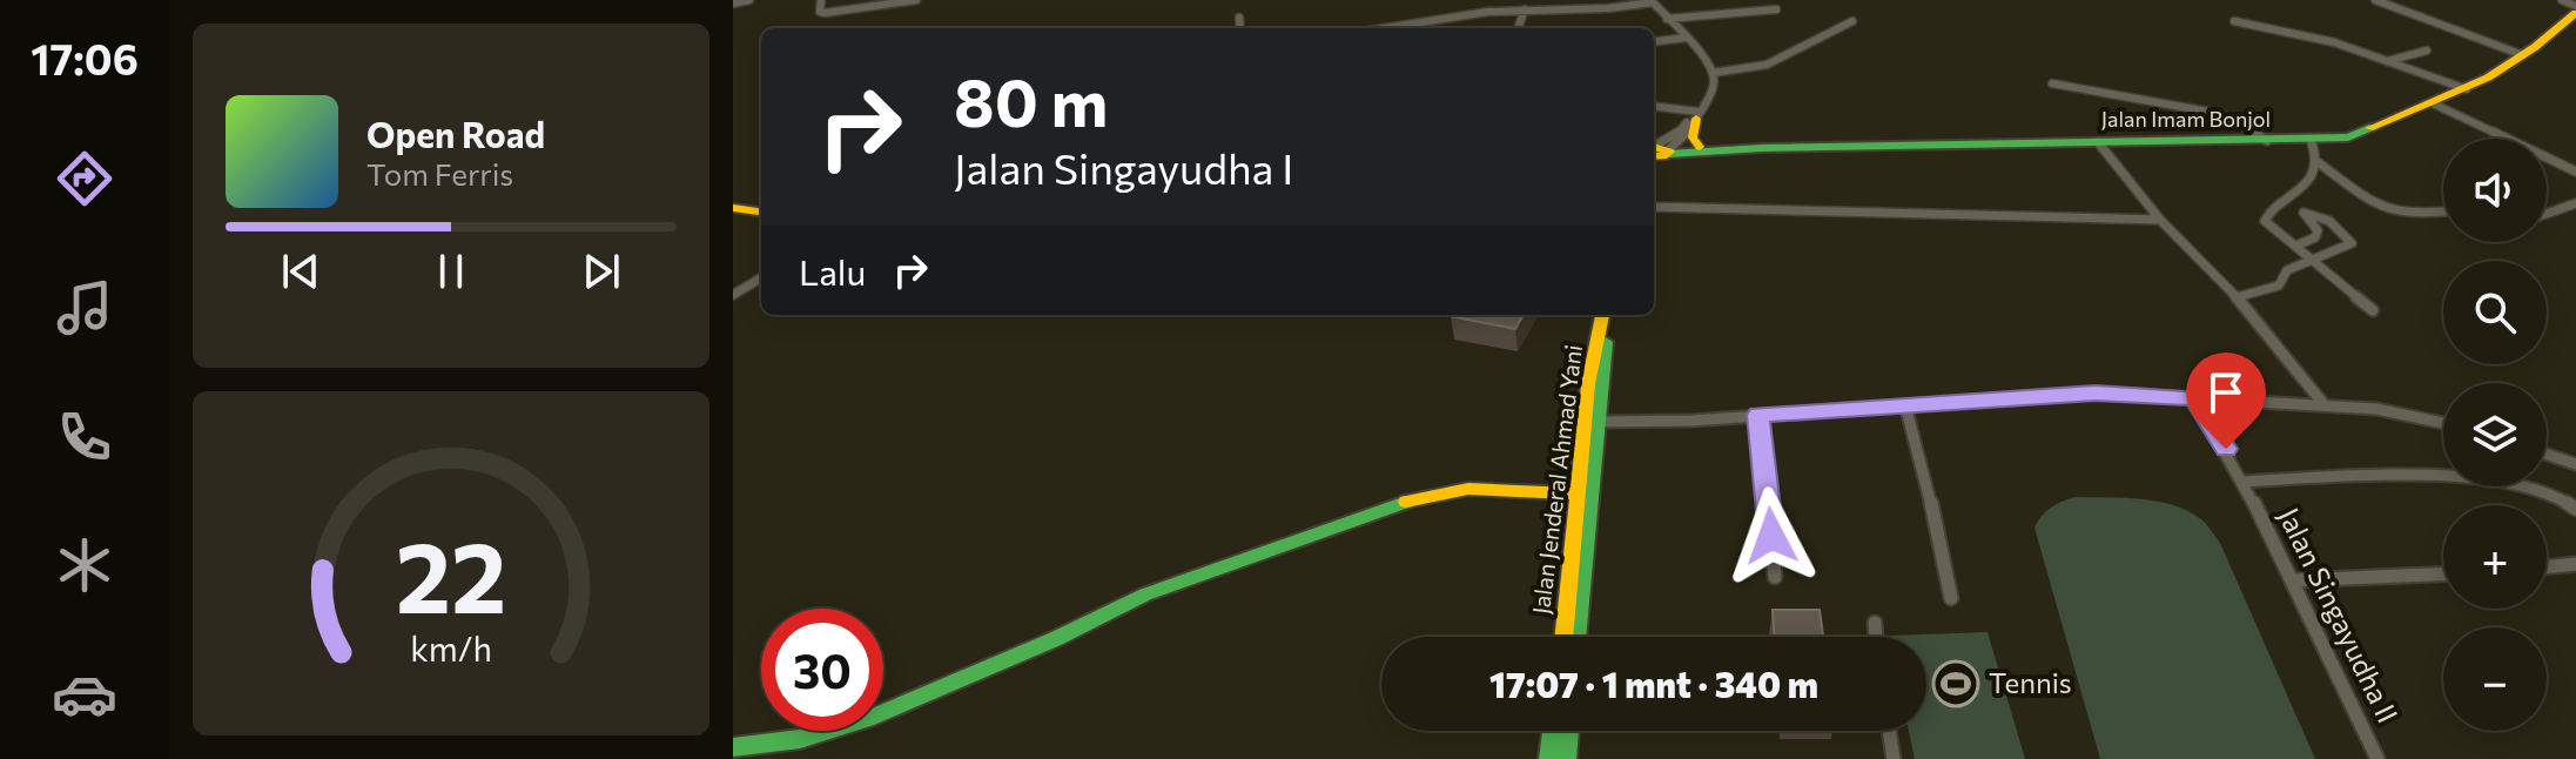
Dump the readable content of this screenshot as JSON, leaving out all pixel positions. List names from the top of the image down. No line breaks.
{"streets":{"main road":["Jalan Imam Bonjol","Jalan Jenderal Ahmad Yani"],"street":["Jalan Singayudha II"]},"places":{"sports":["Tennis"]},"page":{"tabs":"17:06","turn":["80 m","Jalan Singayudha I"],"song":["Open Road","Tom Ferris"],"map_buttons":["+","−"],"then":"Lalu","limit":"30","trip":"17:07 · 1 mnt · 340 m","gauge":["22","km/h"]}}
